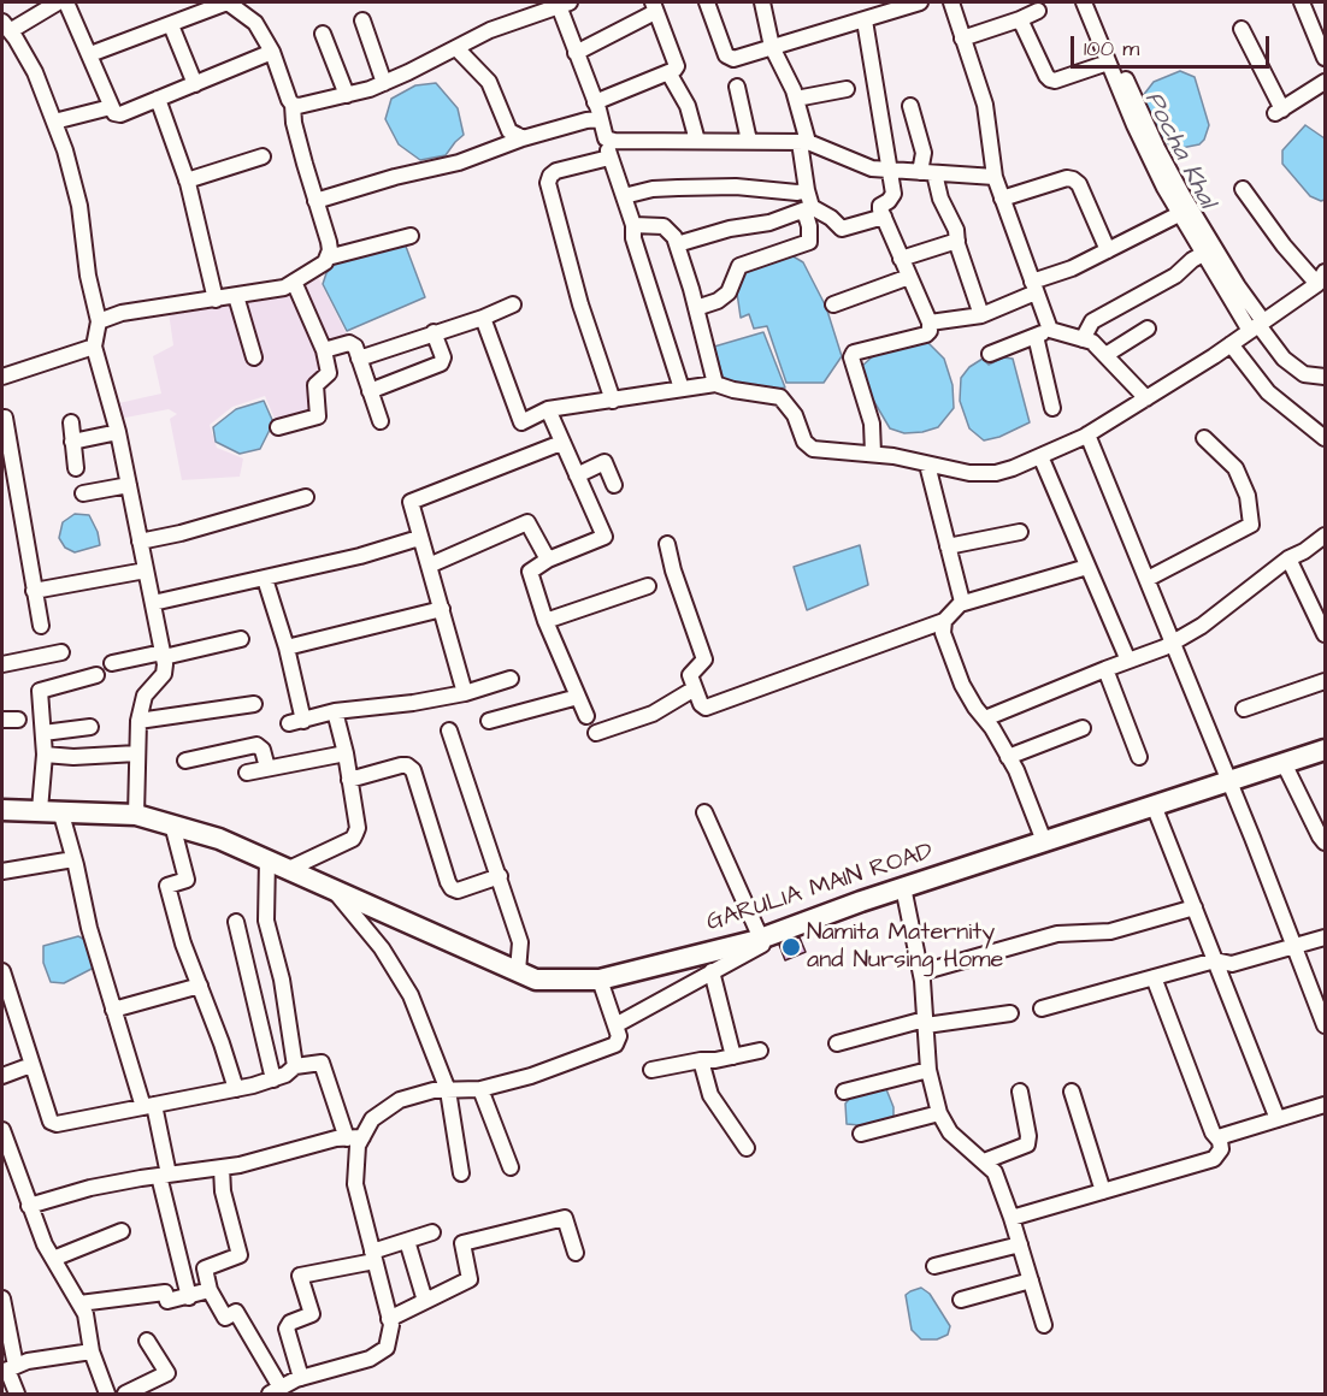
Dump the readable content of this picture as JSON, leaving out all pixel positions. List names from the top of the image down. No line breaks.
{"streets":{"street":["GARULIA MAIN ROAD"]},"water":["Pocha Khal"],"places":["Namita Maternity and Nursing Home"],"scale_bar":"100 m"}
